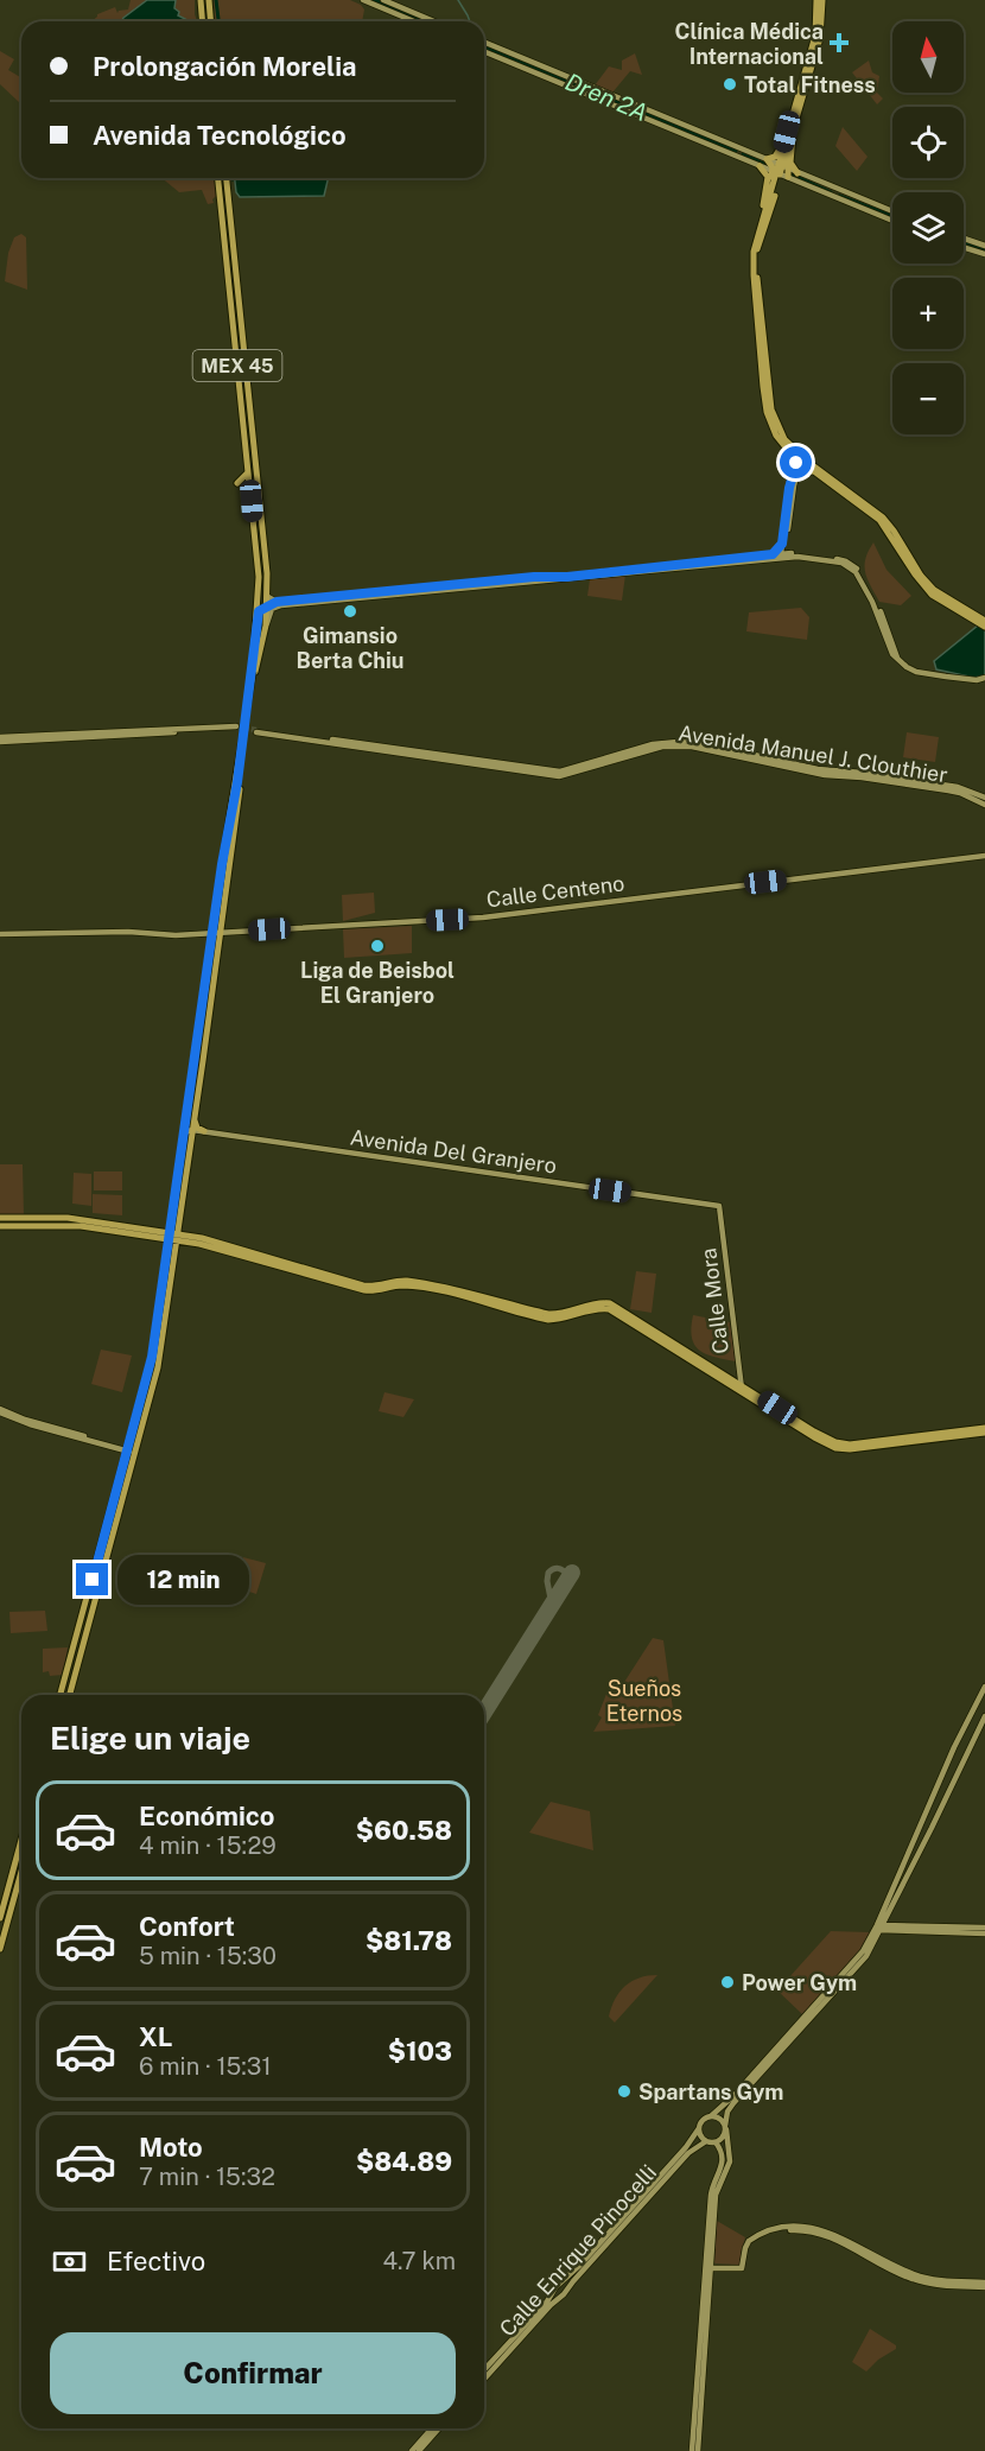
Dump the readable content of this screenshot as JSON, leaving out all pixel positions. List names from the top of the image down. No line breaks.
{"streets":{"main road":["MEX 45","Avenida Manuel J. Clouthier","Calle Centeno","Avenida Del Granjero","Calle Mora","Calle Enrique Pinocelli"]},"crossings":[["MEX 45","Calle Centeno"],["MEX 45","Avenida Del Granjero"],["Avenida Del Granjero","Calle Mora"]],"water":["Dren 2A"],"parks":["Sueños Eternos"],"places":{"health":["Clínica Médica Internacional"],"other":["Total Fitness","Gimansio Berta Chiu","Liga de Beisbol El Granjero","Power Gym","Spartans Gym"]},"north":"top","page":{"map_buttons":["+","−"],"banner":["Prolongación Morelia","Avenida Tecnológico"],"bubble":"12 min","heading":"Elige un viaje","list":[{"name":"Económico","note":"4 min · 15:29","value":"$60.58"},{"name":"Confort","note":"5 min · 15:30","value":"$81.78"},{"name":"XL","note":"6 min · 15:31","value":"$103"},{"name":"Moto","note":"7 min · 15:32","value":"$84.89"}],"pay":["Efectivo","4.7 km"],"buttons":"Confirmar"}}
